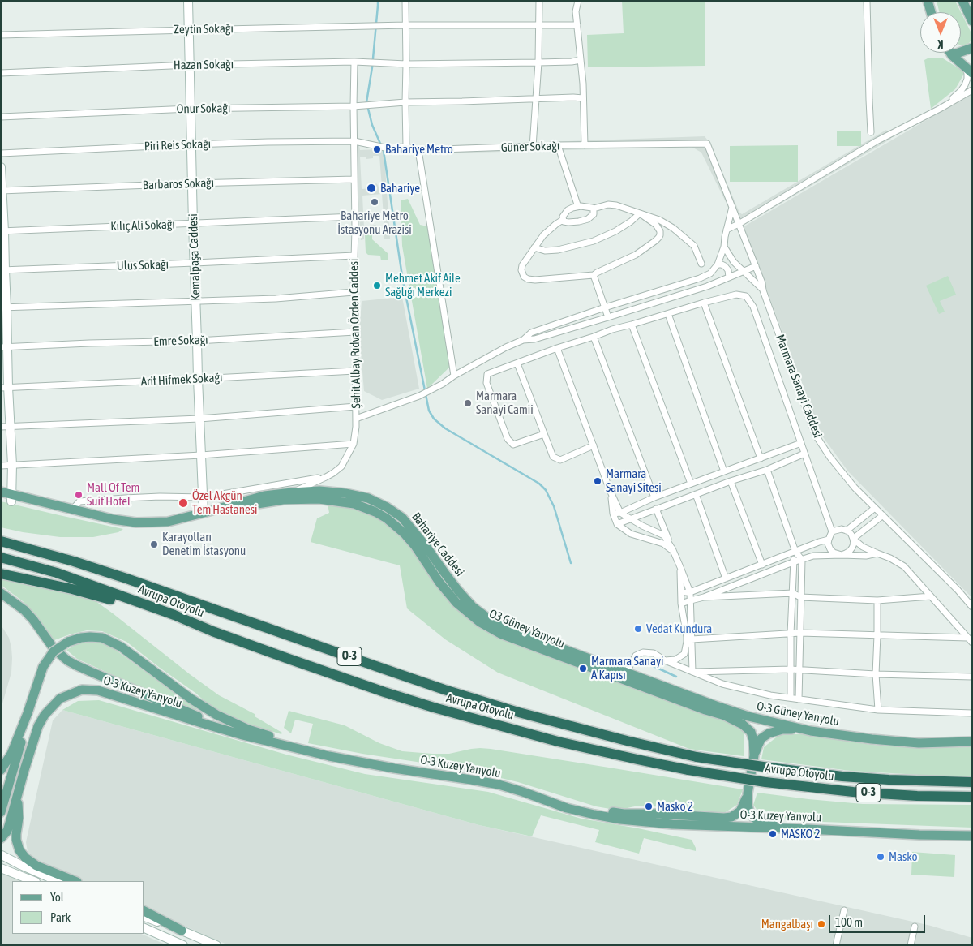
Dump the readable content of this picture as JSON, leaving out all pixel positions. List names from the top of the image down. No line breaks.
{"streets":{"highway":["Avrupa Otoyolu","O-3"],"main road":["Kemalpaşa Caddesi","Bahariye Caddesi","O3 Güney Yanyolu","O-3 Kuzey Yanyolu","O-3 Güney Yanyolu"],"street":["Zeytin Sokağı","Hazan Sokağı","Onur Sokağı","Piri Reis Sokağı","Güner Sokağı","Barbaros Sokağı","Kılıç Ali Sokağı","Ulus Sokağı","Şehit Albay Rıdvan Özden Caddesi","Emre Sokağı","Arif Hifmek Sokağı","Marmara Sanayi Caddesi"]},"crossings":[["Zeytin Sokağı","Kemalpaşa Caddesi"],["Hazan Sokağı","Kemalpaşa Caddesi"],["Onur Sokağı","Kemalpaşa Caddesi"],["Onur Sokağı","Şehit Albay Rıdvan Özden Caddesi"],["Piri Reis Sokağı","Güner Sokağı"],["Piri Reis Sokağı","Kemalpaşa Caddesi"],["Piri Reis Sokağı","Şehit Albay Rıdvan Özden Caddesi"],["Güner Sokağı","Şehit Albay Rıdvan Özden Caddesi"],["Güner Sokağı","Marmara Sanayi Caddesi"],["Barbaros Sokağı","Kemalpaşa Caddesi"],["Barbaros Sokağı","Şehit Albay Rıdvan Özden Caddesi"],["Kılıç Ali Sokağı","Kemalpaşa Caddesi"],["Kılıç Ali Sokağı","Şehit Albay Rıdvan Özden Caddesi"],["Kemalpaşa Caddesi","Ulus Sokağı"],["Kemalpaşa Caddesi","Emre Sokağı"],["Kemalpaşa Caddesi","Arif Hifmek Sokağı"],["Kemalpaşa Caddesi","Bahariye Caddesi"],["Ulus Sokağı","Şehit Albay Rıdvan Özden Caddesi"],["Şehit Albay Rıdvan Özden Caddesi","Emre Sokağı"],["Şehit Albay Rıdvan Özden Caddesi","Arif Hifmek Sokağı"],["Şehit Albay Rıdvan Özden Caddesi","Bahariye Caddesi"],["Bahariye Caddesi","O3 Güney Yanyolu"],["Bahariye Caddesi","O-3 Güney Yanyolu"],["O3 Güney Yanyolu","O-3 Güney Yanyolu"],["O-3 Kuzey Yanyolu","O-3 Güney Yanyolu"]],"places":["Bahariye Metro","Bahariye","Bahariye Metro İstasyonu Arazisi","Mehmet Akif Aile Sağlığı Merkezi","Marmara Sanayi Camii","Marmara Sanayi Sitesi","Mall Of Tem Suit Hotel","Özel Akgün Tem Hastanesi","Karayolları Denetim İstasyonu","Vedat Kundura","Marmara Sanayi A Kapısı","Masko 2","MASKO 2","Masko","Mangalbaşı"],"legend":["Yol","Park"],"scale_bar":"100 m","north":"bottom"}
